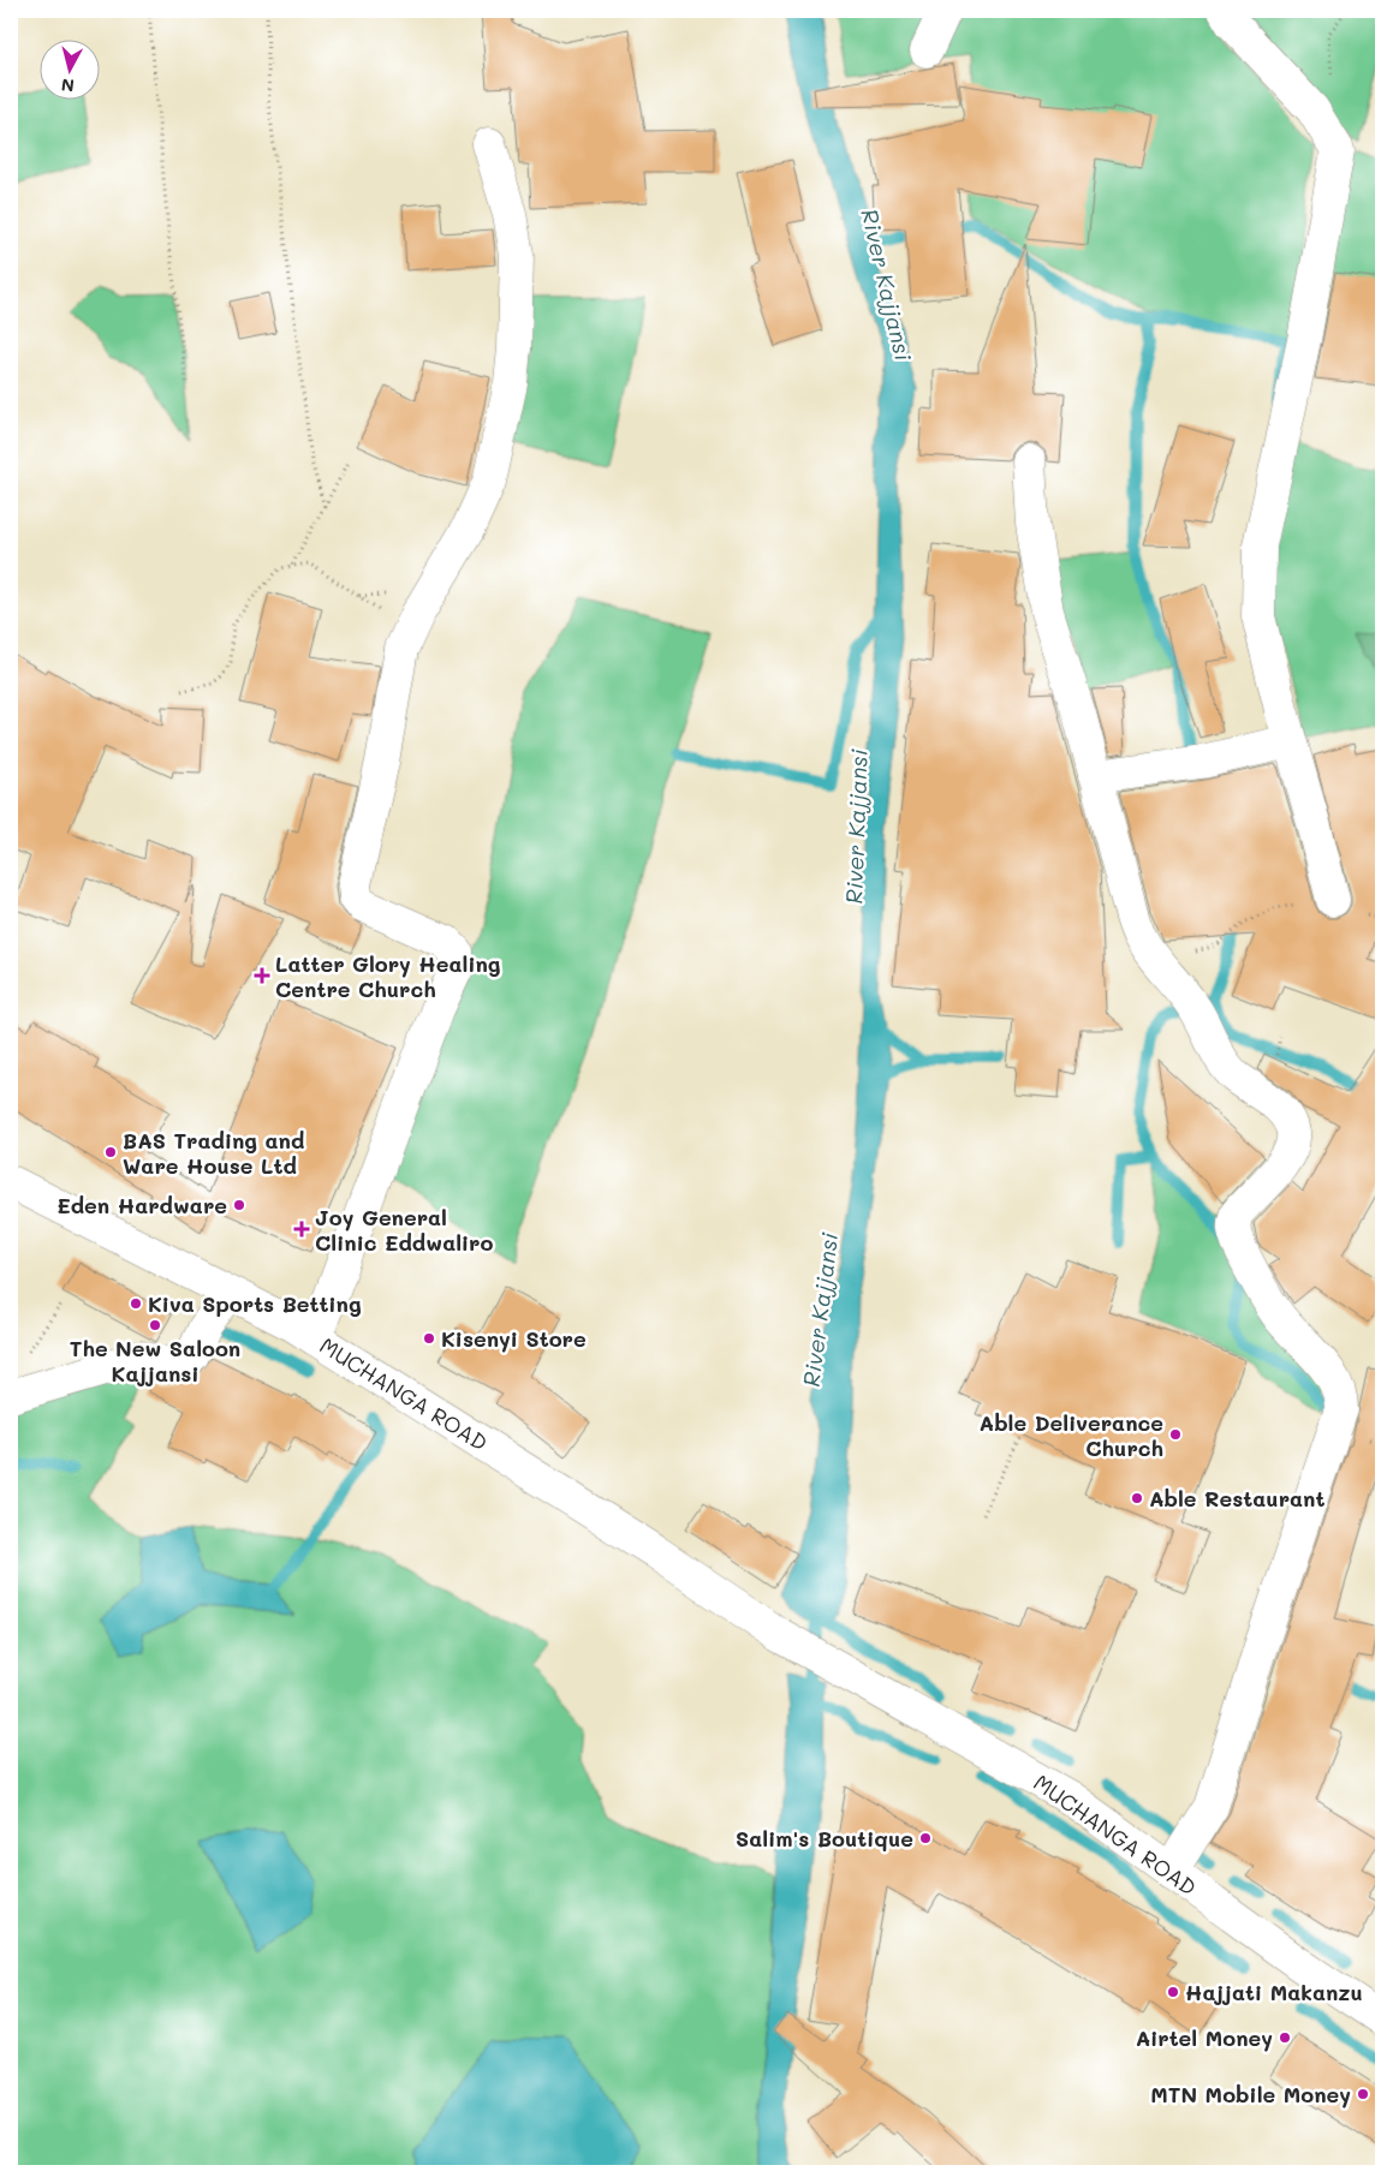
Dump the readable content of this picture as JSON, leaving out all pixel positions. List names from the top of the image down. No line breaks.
{"streets":{"street":["MUCHANGA ROAD"]},"water":["River Kajjansi"],"places":{"health":["Latter Glory Healing Centre Church","Joy General Clinic Eddwaliro"],"other":["BAS Trading and Ware House Ltd","Eden Hardware","Kiva Sports Betting","The New Saloon Kajjansi","Kisenyi Store","Able Deliverance Church","Able Restaurant","Salim's Boutique","Hajjati Makanzu","Airtel Money","MTN Mobile Money"]},"north":"bottom"}
